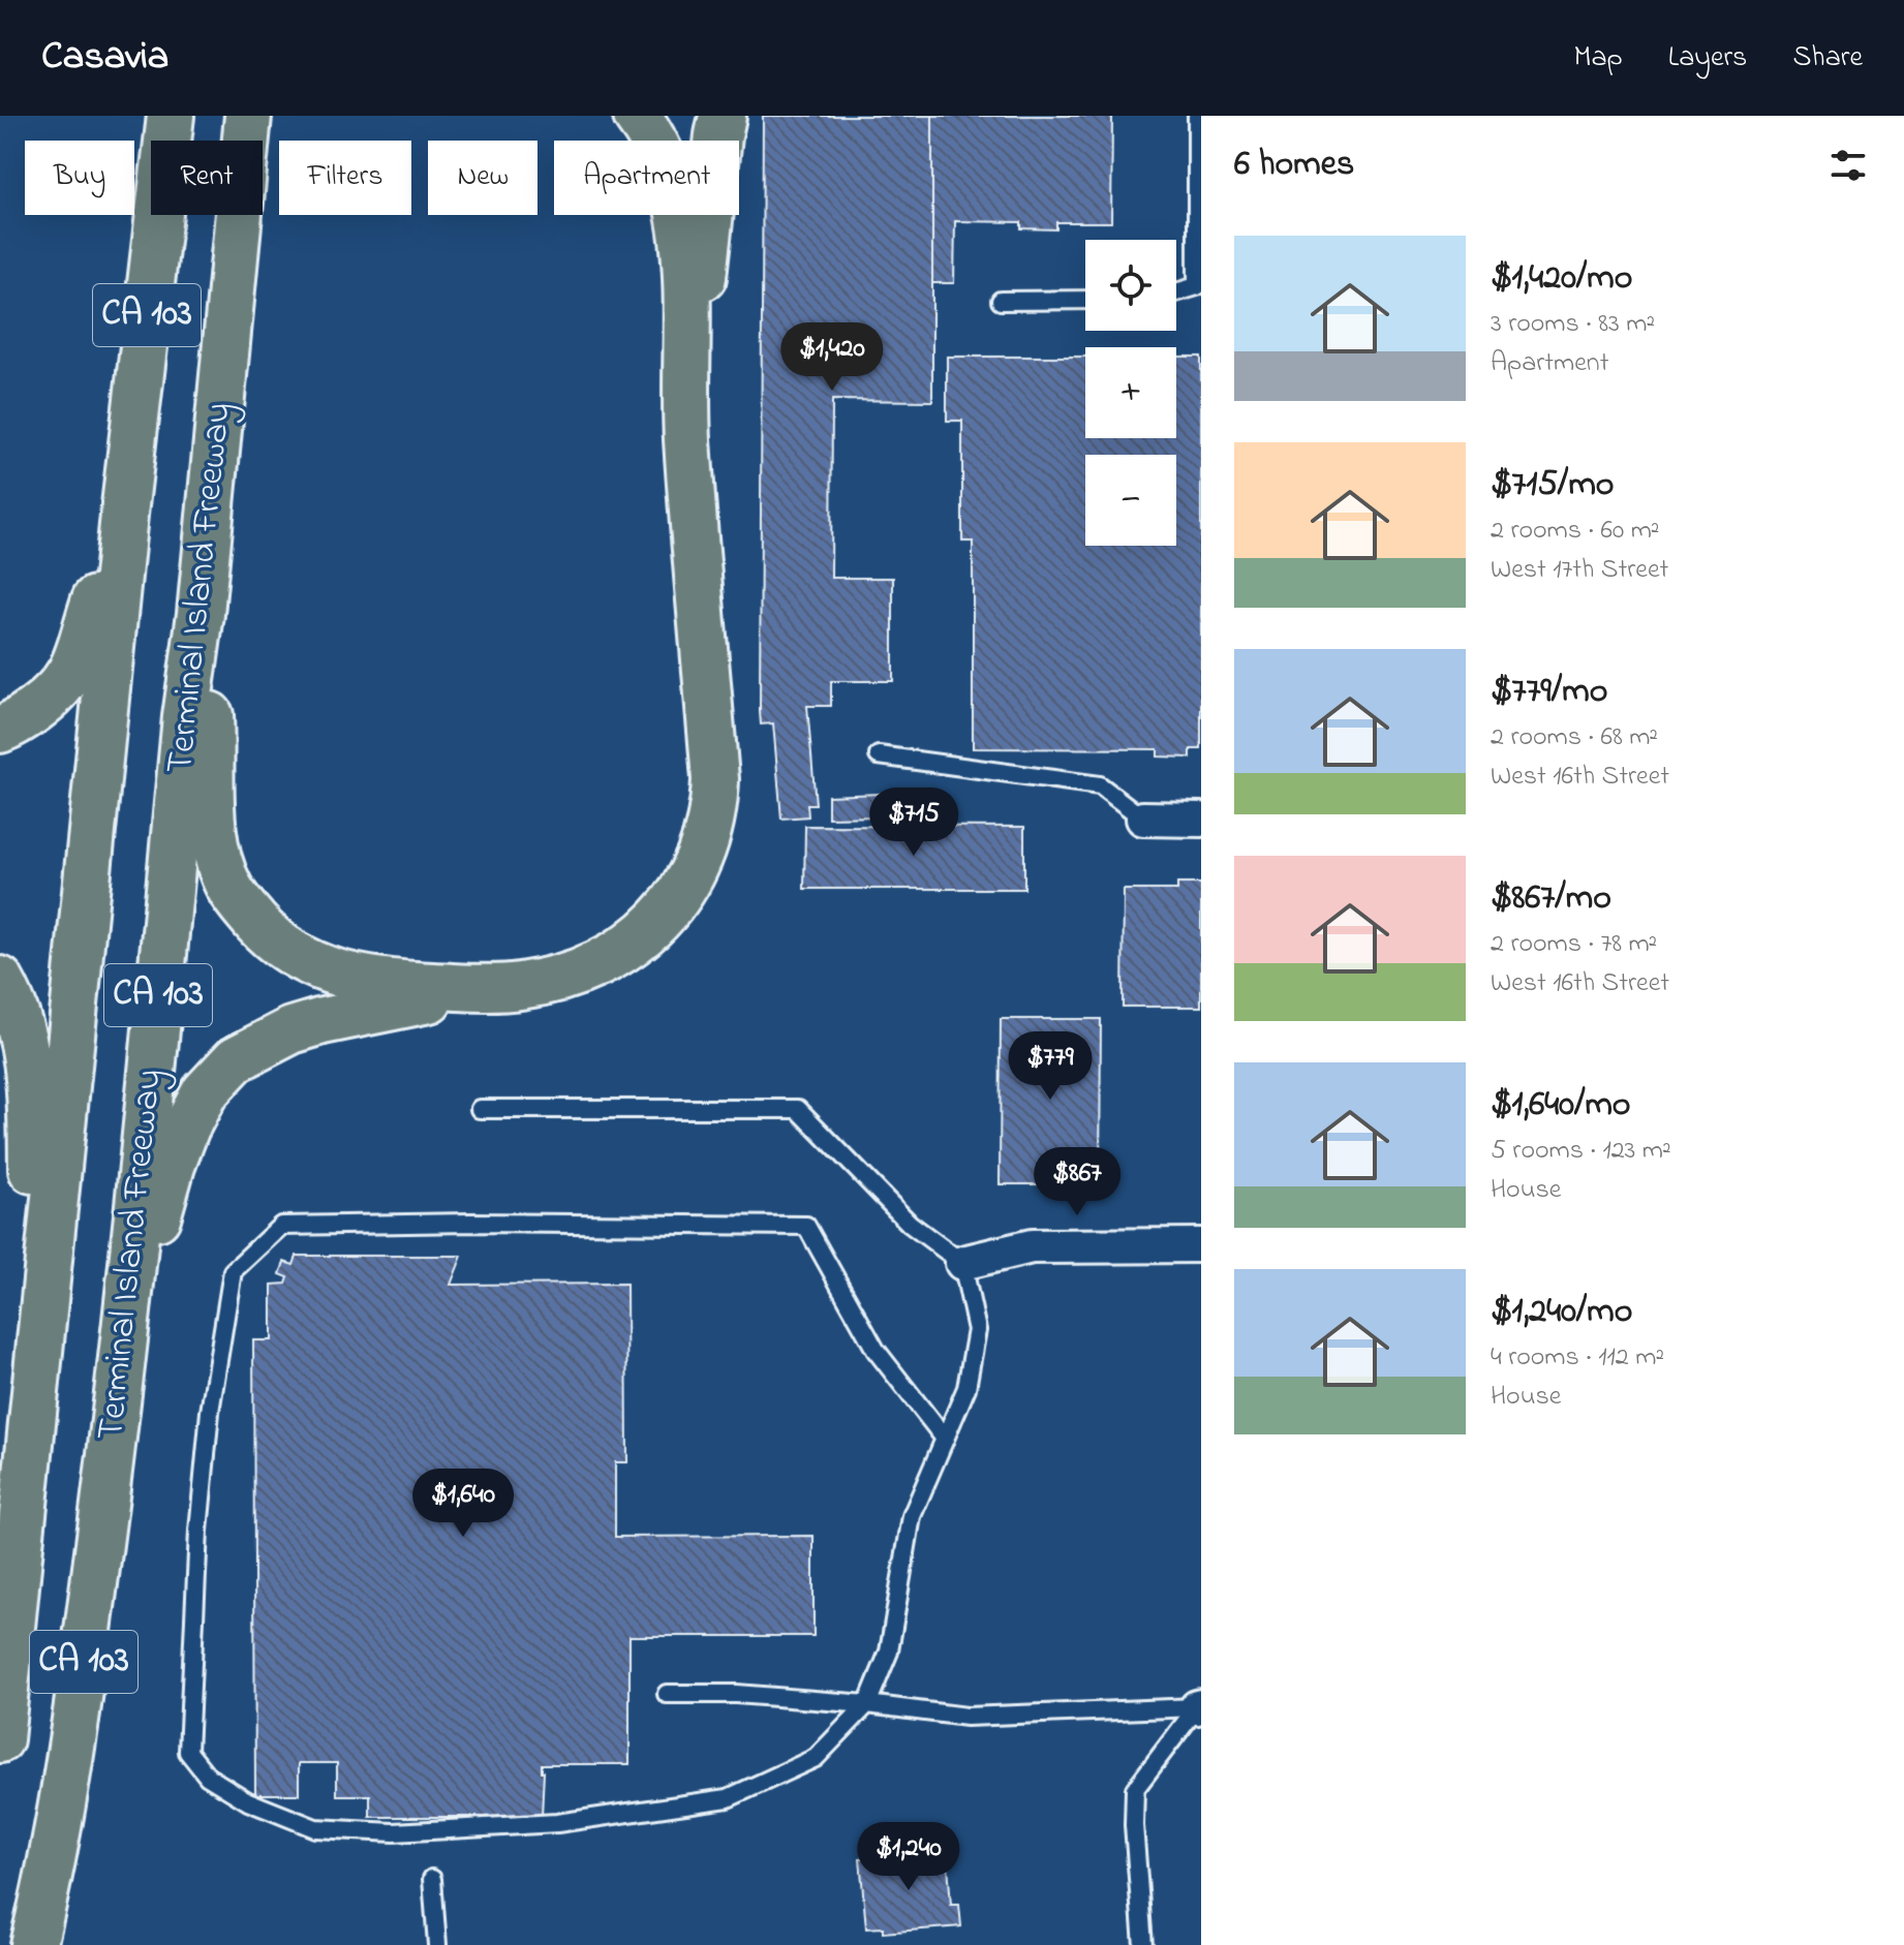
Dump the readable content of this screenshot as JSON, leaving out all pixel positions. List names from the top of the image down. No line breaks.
{"streets":{"highway":["CA 103","Terminal Island Freeway"]},"page":{"header":"Casavia","nav":["Map","Layers","Share"],"heading":"6 homes","chip":["Buy","Rent","Filters","New","Apartment"],"list":[{"name":"$1,420/mo","note":"3 rooms · 83 m² · Apartment"},{"name":"$715/mo","note":"2 rooms · 60 m² · West 17th Street"},{"name":"$779/mo","note":"2 rooms · 68 m² · West 16th Street"},{"name":"$867/mo","note":"2 rooms · 78 m² · West 16th Street"},{"name":"$1,640/mo","note":"5 rooms · 123 m² · House"},{"name":"$1,240/mo","note":"4 rooms · 112 m² · House"}],"map_buttons":["+","−"],"price":["$1,420","$715","$779","$867","$1,640","$1,240"]}}
